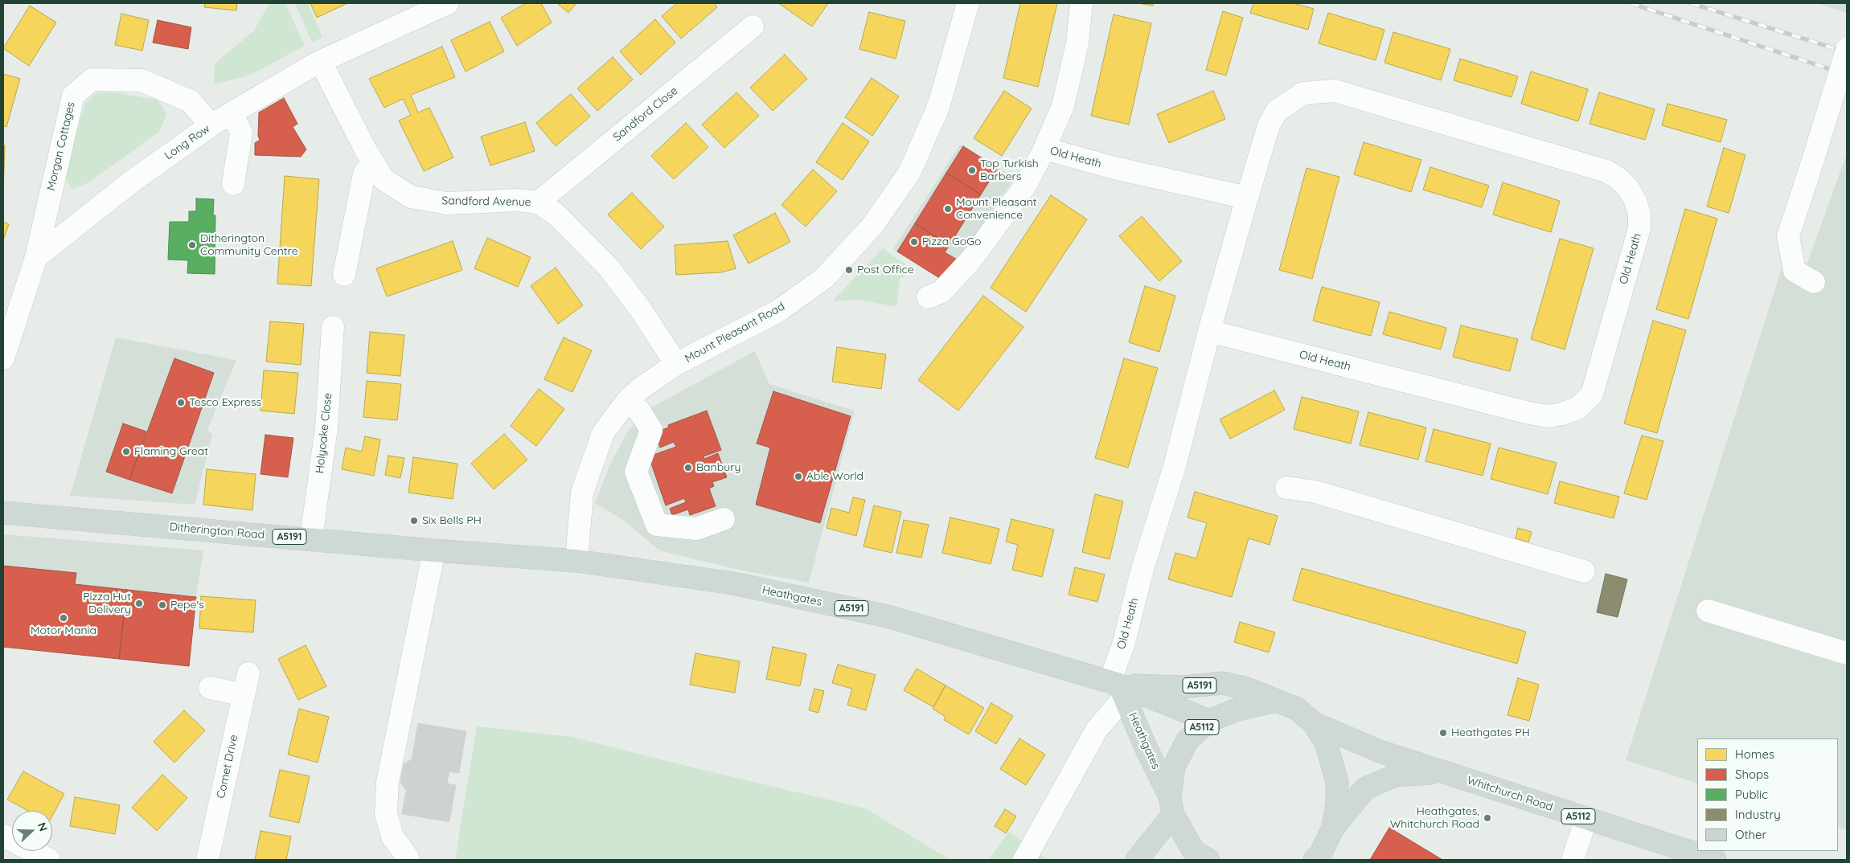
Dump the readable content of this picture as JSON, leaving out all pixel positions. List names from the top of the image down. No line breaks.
{"streets":{"main road":["Ditherington Road","A5191","Heathgates","A5112","Whitchurch Road"],"street":["Sandford Close","Long Row","Morgan Cottages","Old Heath","Sandford Avenue","Mount Pleasant Road","Holyoake Close","Comet Drive"]},"crossings":[["Sandford Close","Sandford Avenue"],["Long Row","Morgan Cottages"],["Long Row","Sandford Avenue"],["Old Heath","A5191"],["Old Heath","Heathgates"],["Sandford Avenue","Mount Pleasant Road"],["Mount Pleasant Road","Ditherington Road"],["Mount Pleasant Road","Heathgates"],["Holyoake Close","Ditherington Road"],["Ditherington Road","Heathgates"],["A5191","Heathgates"],["A5191","A5112"],["Heathgates","A5112"],["A5112","Whitchurch Road"]],"places":["Top Turkish Barbers","Mount Pleasant Convenience","Pizza GoGo","Ditherington Community Centre","Post Office","Tesco Express","Flaming Great","Banbury","Able World","Six Bells PH","Pizza Hut Delivery","Pepe's","Motor Mania","Heathgates PH","Heathgates, Whitchurch Road"],"legend":["Homes","Shops","Public","Industry","Other"],"north":"right"}
